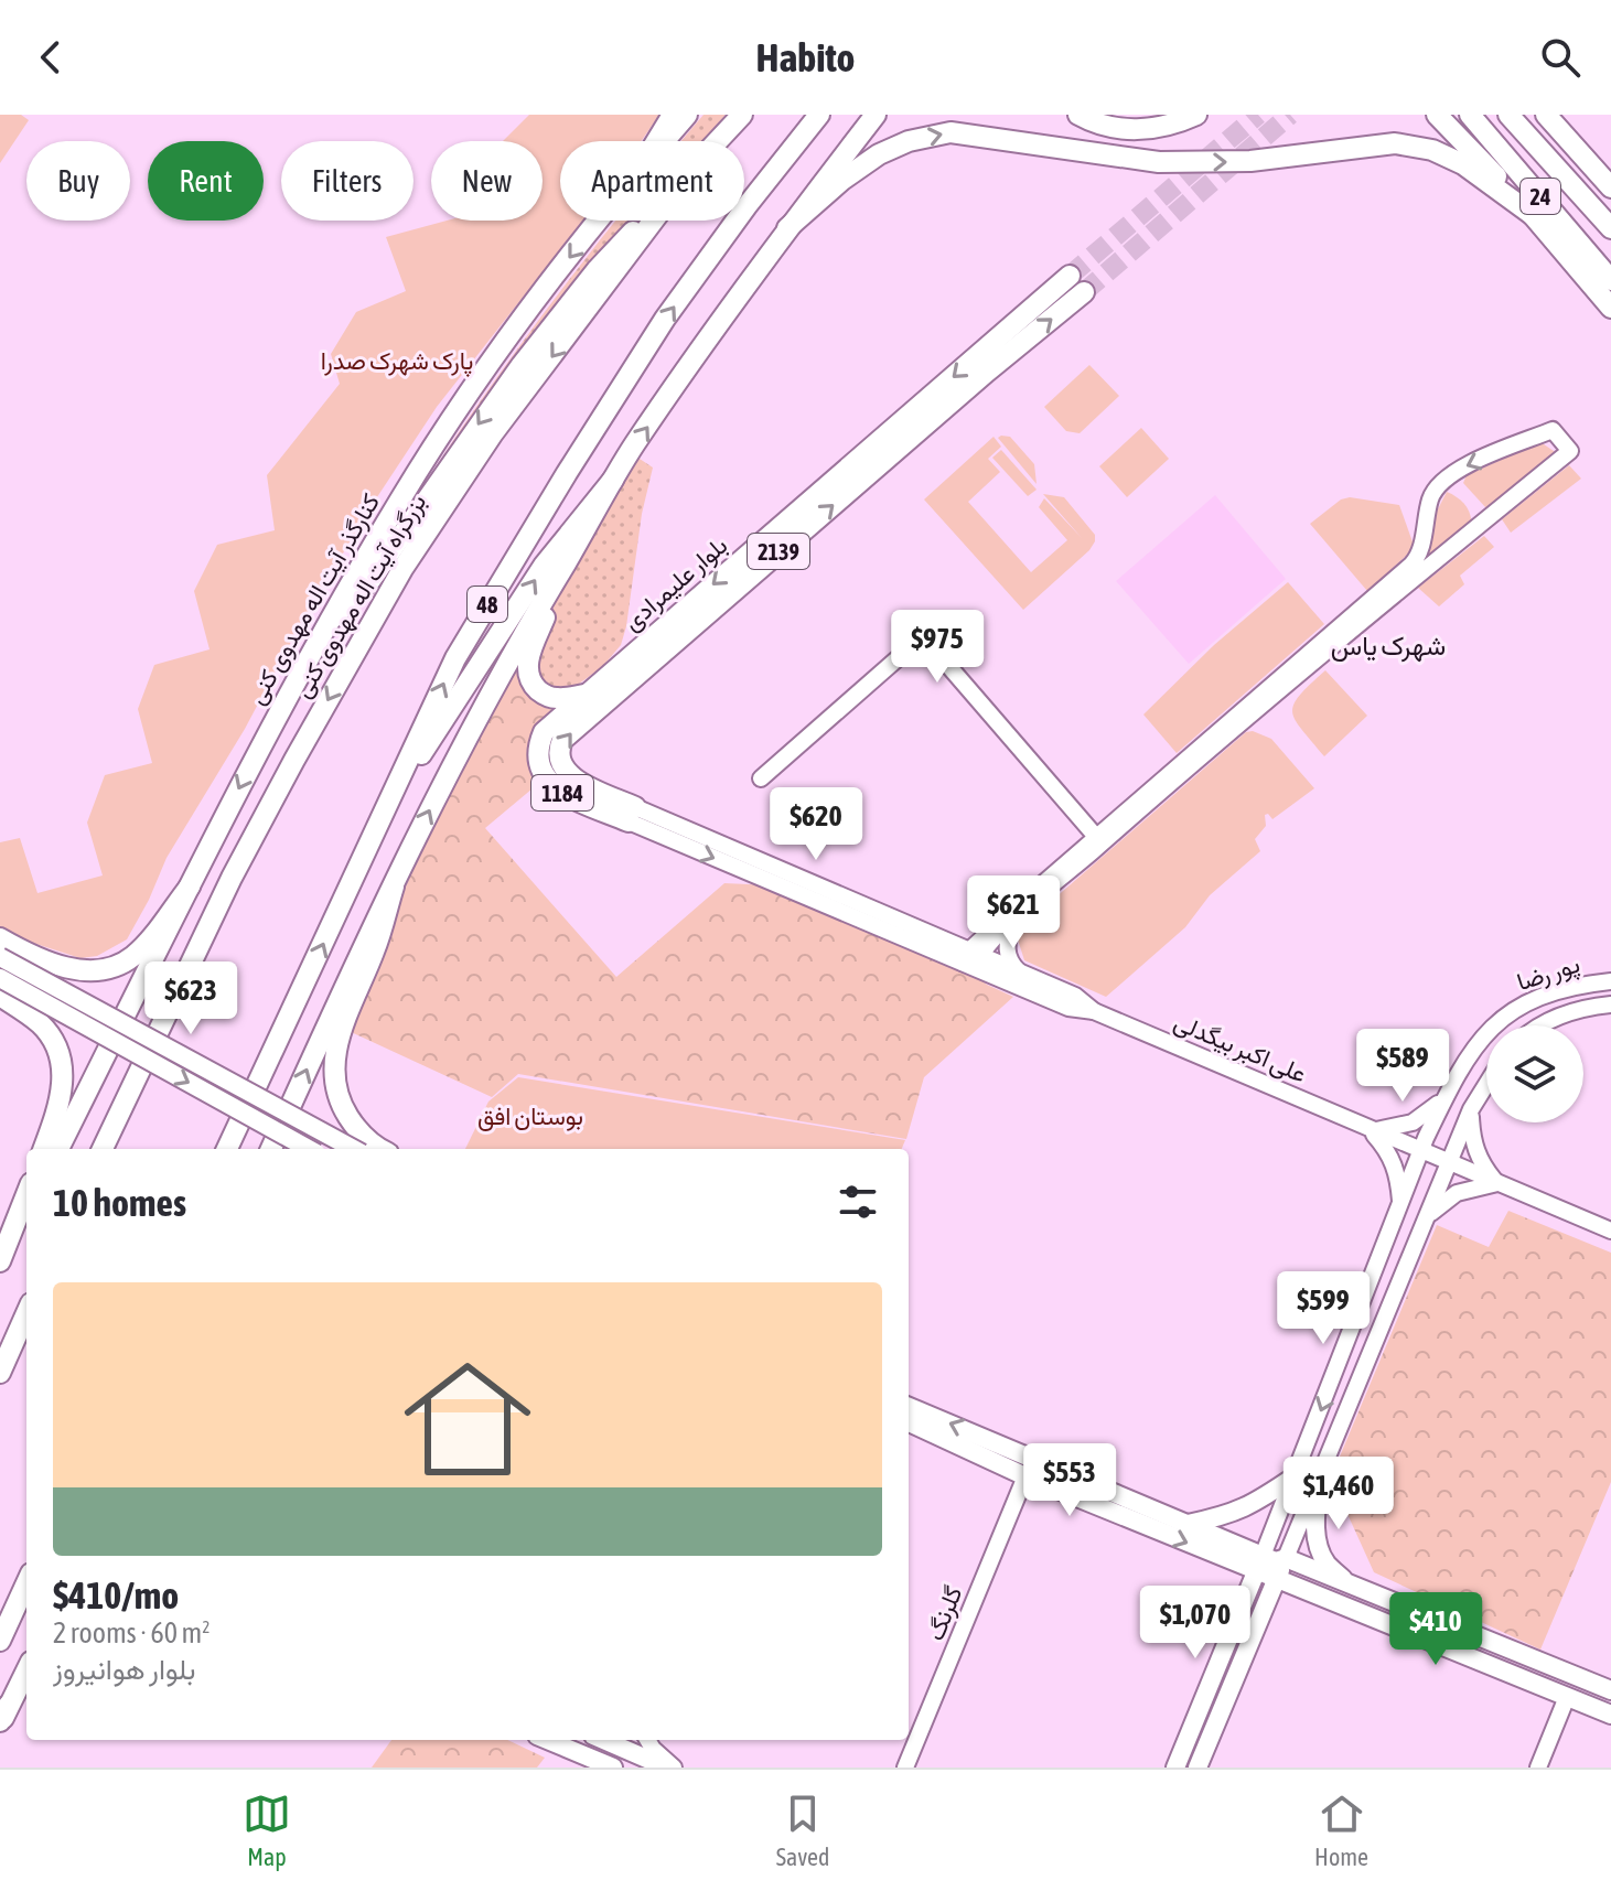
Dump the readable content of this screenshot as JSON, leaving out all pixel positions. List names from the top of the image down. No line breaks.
{"streets":{"main road":["24","2139","بلوار علیمرادی","بزرگراه آیت اله مهدوی کنی","کنارگذر آیت اله مهدوی کنی","48","1184"],"street":["پور رضا","علی اکبر بیگدلی","گلرنگ"]},"crossings":[["بلوار علیمرادی","علی اکبر بیگدلی"],["پور رضا","علی اکبر بیگدلی"]],"districts":["شهرک یاس"],"parks":["پارک شهرک صدرا","بوستان افق"],"page":{"header":"Habito","chip":["Buy","Rent","Filters","New","Apartment"],"price":["$975","$620","$621","$623","$589","$599","$553","$1,460","$1,070","$410"],"heading":"10 homes","list":[{"name":"$410/mo","note":"2 rooms · 60 m² · بلوار هوانیروز"}],"tabs":["Map","Saved","Home"]}}
